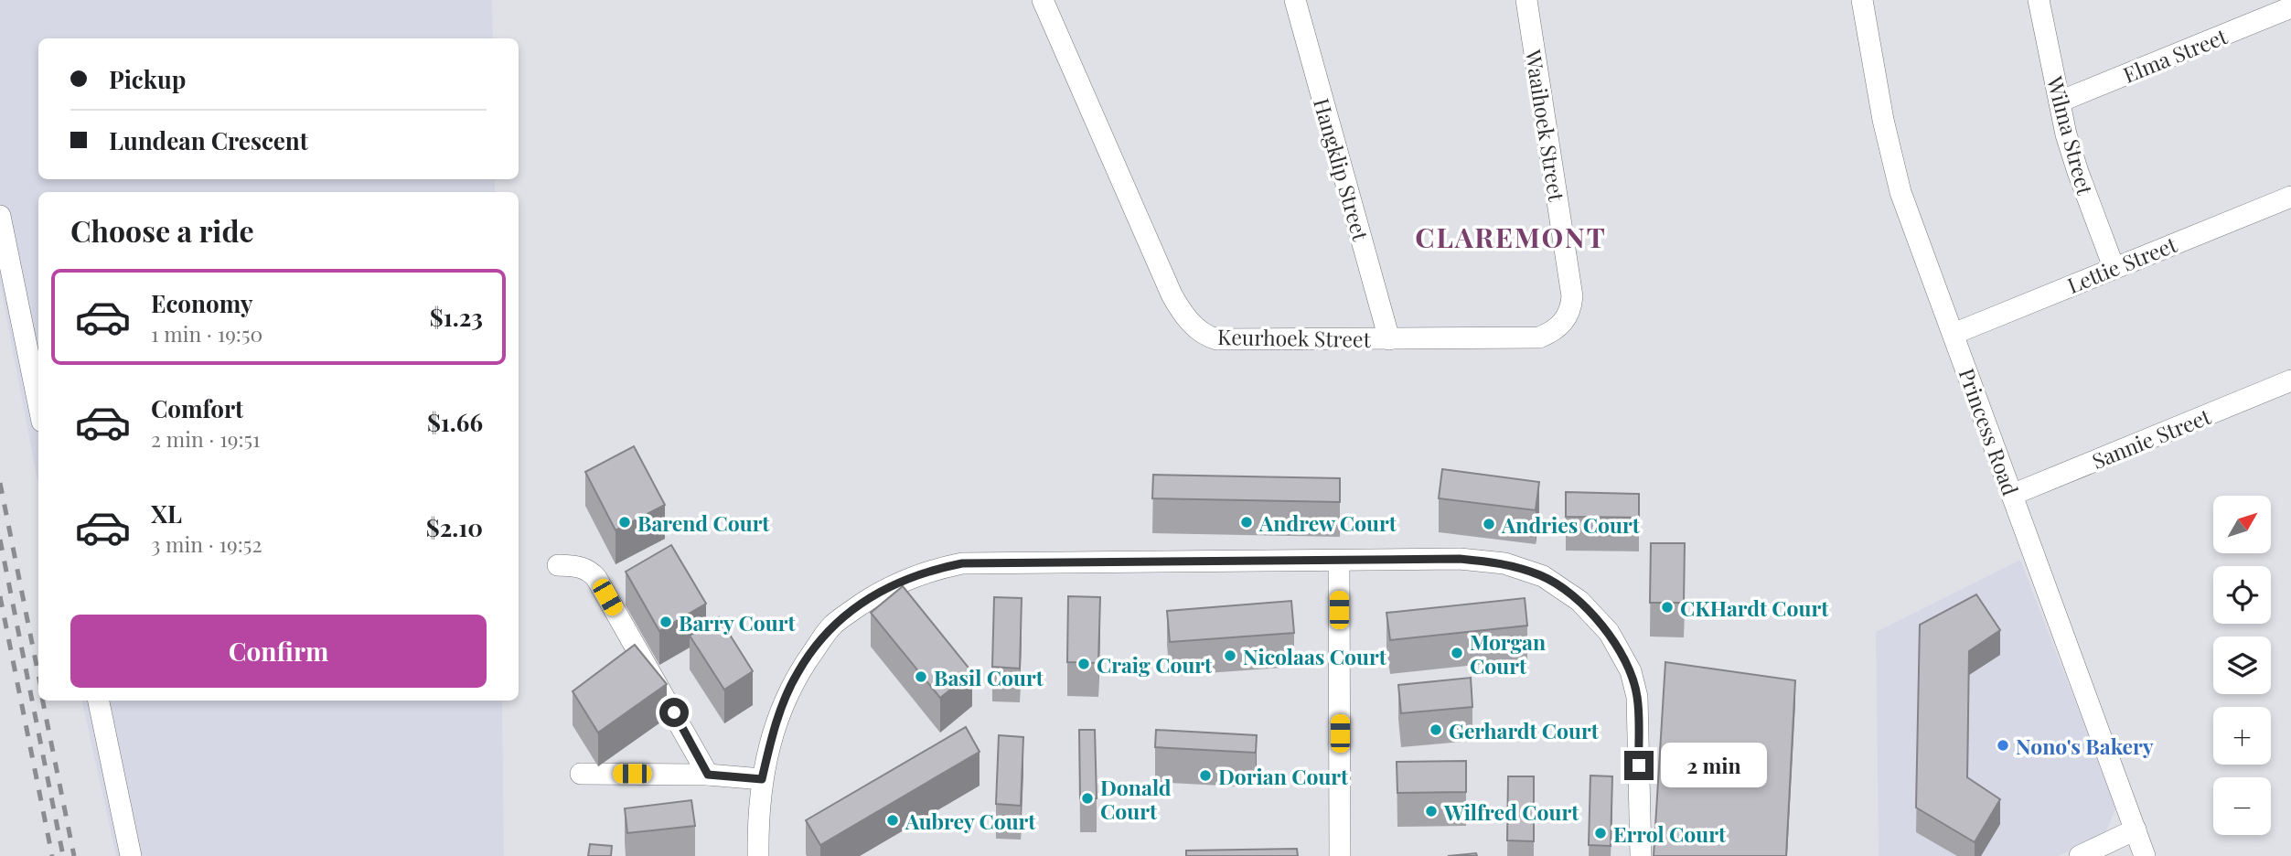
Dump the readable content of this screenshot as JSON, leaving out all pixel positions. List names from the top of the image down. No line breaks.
{"streets":{"street":["Elma Street","Waaihoek Street","Wilma Street","Hangklip Street","Lettie Street","Keurhoek Street","Princess Road","Sannie Street"]},"crossings":[["Elma Street","Wilma Street"],["Waaihoek Street","Keurhoek Street"],["Wilma Street","Lettie Street"],["Hangklip Street","Keurhoek Street"],["Lettie Street","Princess Road"],["Princess Road","Sannie Street"]],"districts":["CLAREMONT"],"places":["Barend Court","Andrew Court","Andries Court","CKHardt Court","Barry Court","Morgan Court","Nicolaas Court","Craig Court","Basil Court","Gerhardt Court","Nono's Bakery","Dorian Court","Donald Court","Wilfred Court","Aubrey Court","Errol Court"],"north":"top right","page":{"banner":["Pickup","Lundean Crescent"],"heading":"Choose a ride","list":[{"name":"Economy","note":"1 min · 19:50","value":"$1.23"},{"name":"Comfort","note":"2 min · 19:51","value":"$1.66"},{"name":"XL","note":"3 min · 19:52","value":"$2.10"}],"map_buttons":["+","−"],"buttons":"Confirm","bubble":"2 min"}}
